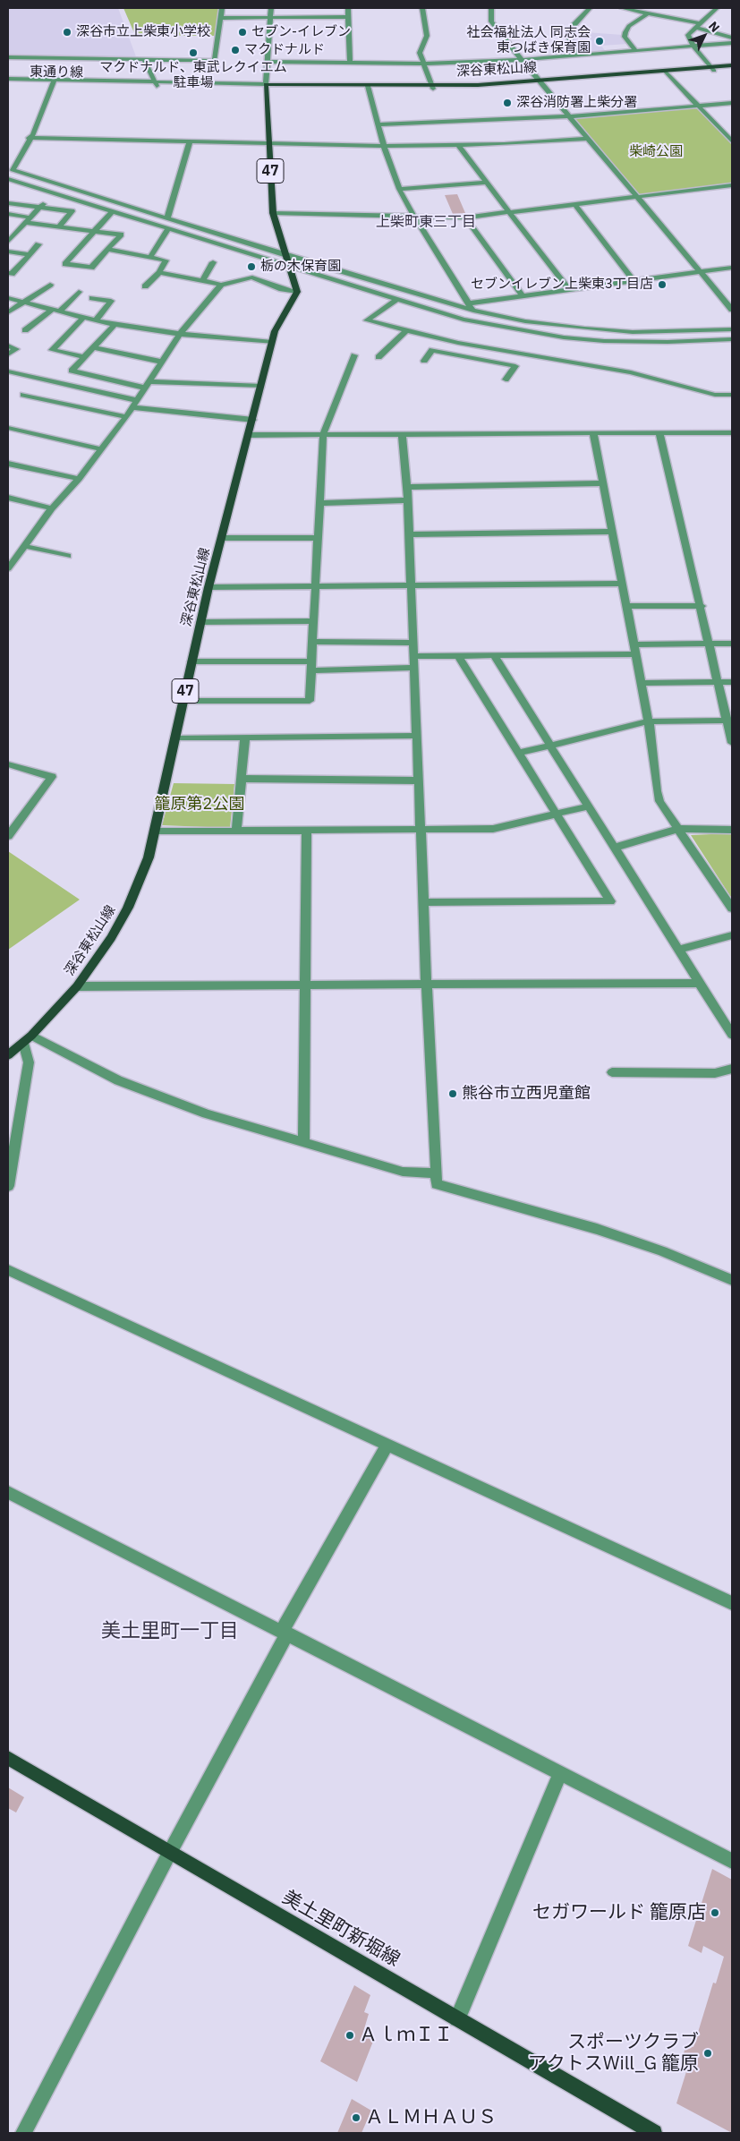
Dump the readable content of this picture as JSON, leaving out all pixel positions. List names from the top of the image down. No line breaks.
{"streets":{"main road":["深谷東松山線","47","美土里町新堀線"],"street":["東通り線"]},"crossings":[["深谷東松山線","東通り線"],["深谷東松山線","47"],["東通り線","47"]],"districts":["上柴町東三丁目","美土里町一丁目"],"parks":["柴崎公園","籠原第2公園"],"places":["深谷市立上柴東小学校","セブン-イレブン","社会福祉法人 同志会 東つばき保育園","マクドナルド","マクドナルド、東武レクイエム 駐車場","深谷消防署上柴分署","栃の木保育園","セブンイレブン上柴東3丁目店","熊谷市立西児童館","セガワールド 籠原店","ＡｌｍＩＩ","スポーツクラブ アクトスWill_G 籠原","ＡＬＭＨＡＵＳ"],"north":"top right"}
